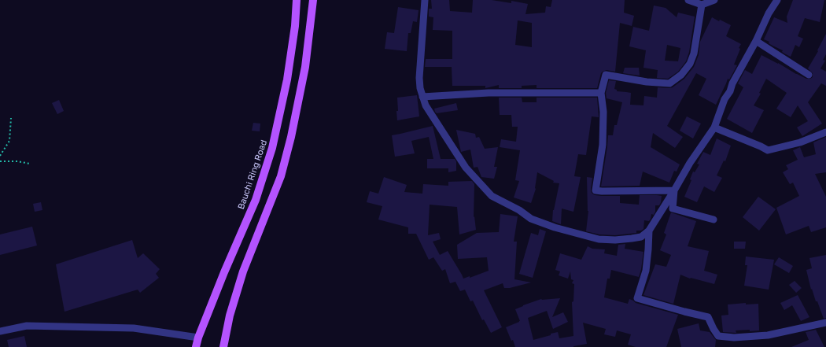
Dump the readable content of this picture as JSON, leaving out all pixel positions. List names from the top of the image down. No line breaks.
{"streets":{"main road":["Bauchi Ring Road"]}}
